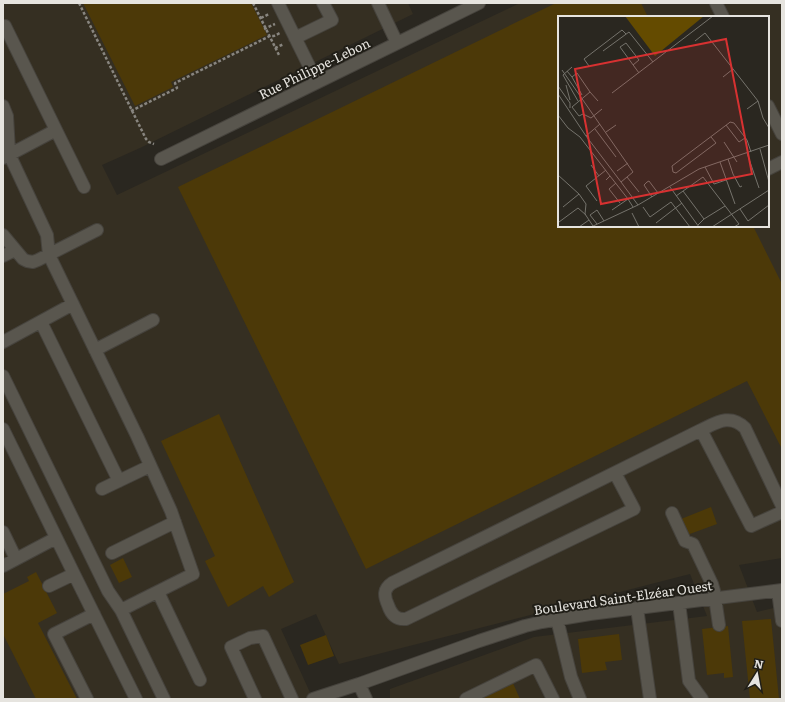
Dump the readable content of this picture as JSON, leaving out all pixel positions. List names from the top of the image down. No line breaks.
{"streets":{"street":["Rue Philippe-Lebon","Boulevard Saint-Elzéar Ouest"]},"north":"top"}
